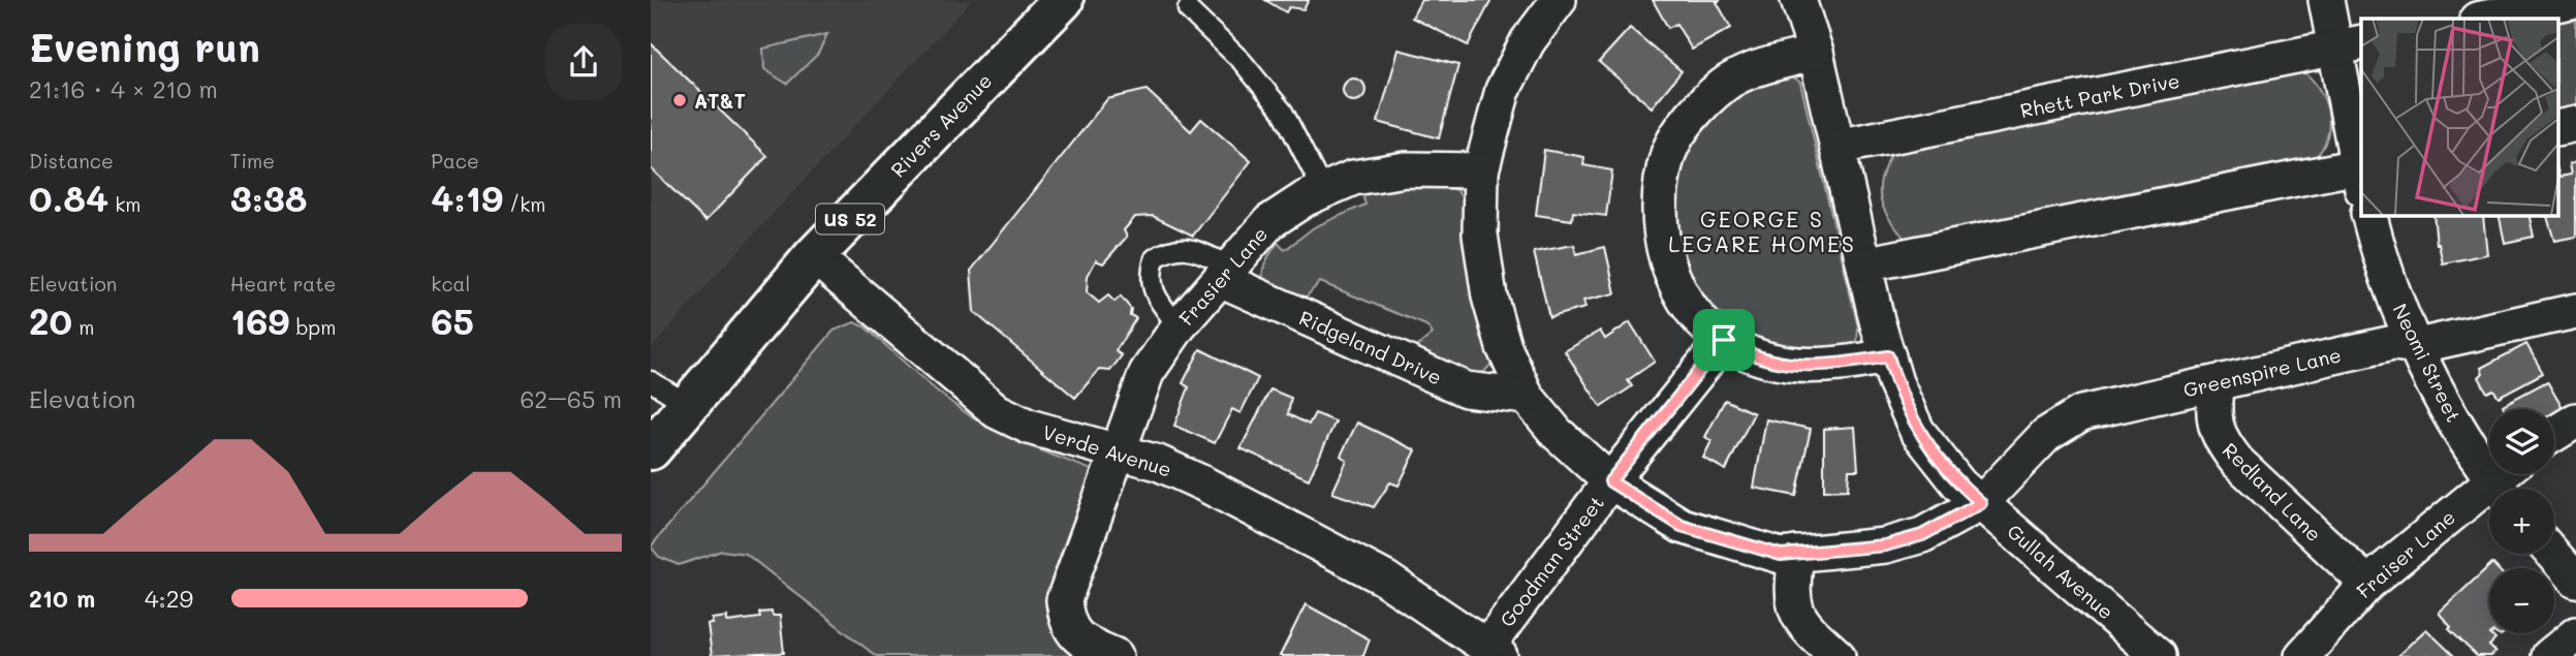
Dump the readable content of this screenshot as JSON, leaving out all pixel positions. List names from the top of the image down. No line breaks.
{"streets":{"main road":["Rivers Avenue","US 52"],"street":["Rhett Park Drive","Frasier Lane","Ridgeland Drive","Neomi Street","Greenspire Lane","Verde Avenue","Redland Lane","Fraiser Lane","Goodman Street","Gullah Avenue"]},"crossings":[["Rhett Park Drive","Gullah Avenue"],["Rivers Avenue","Verde Avenue"],["Frasier Lane","Ridgeland Drive"],["Frasier Lane","Greenspire Lane"],["Frasier Lane","Verde Avenue"],["Ridgeland Drive","Greenspire Lane"],["Neomi Street","Greenspire Lane"],["Neomi Street","Fraiser Lane"],["Greenspire Lane","Redland Lane"],["Greenspire Lane","Goodman Street"],["Greenspire Lane","Gullah Avenue"],["Verde Avenue","Goodman Street"],["Redland Lane","Fraiser Lane"]],"districts":["GEORGE S LEGARE HOMES"],"places":["AT&T"],"page":{"heading":["Evening run","21:16 · 4 × 210 m"],"stats":[["Distance","0.84 km"],["Time","3:38"],["Pace","4:19 /km"],["Elevation","20 m"],["Heart rate","169 bpm"],["kcal","65"]],"chart":["Elevation","62–65 m"],"map_buttons":["+","−"],"list":[{"name":"210 m","note":"4:29"}]}}
